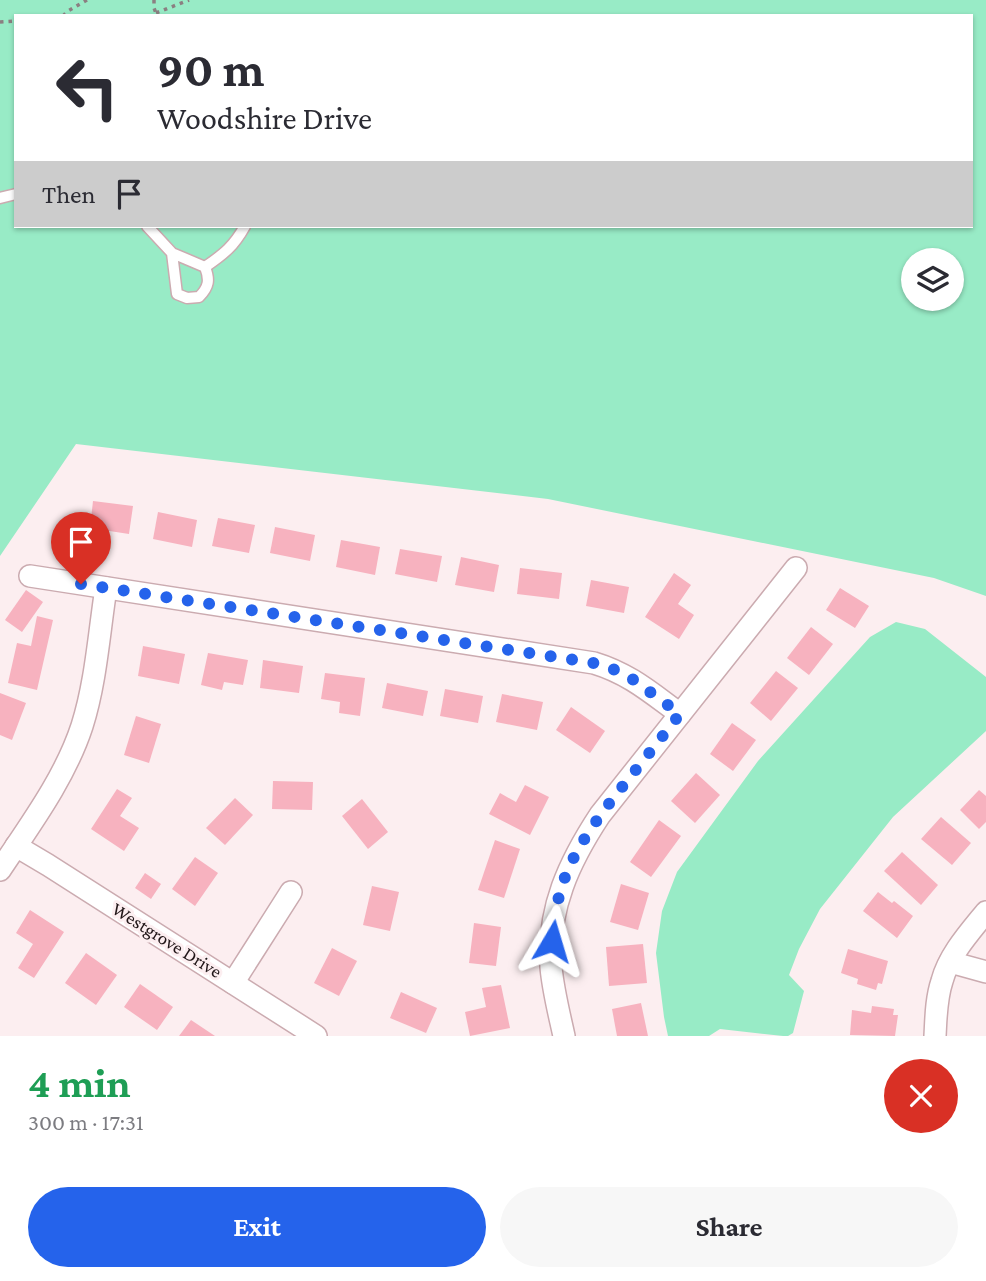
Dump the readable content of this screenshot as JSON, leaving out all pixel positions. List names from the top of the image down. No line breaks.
{"streets":{"street":["Westgrove Drive"]},"page":{"turn":["90 m","Woodshire Drive"],"then":"Then","heading":["4 min","300 m · 17:31"],"buttons":["Exit","Share"]}}
